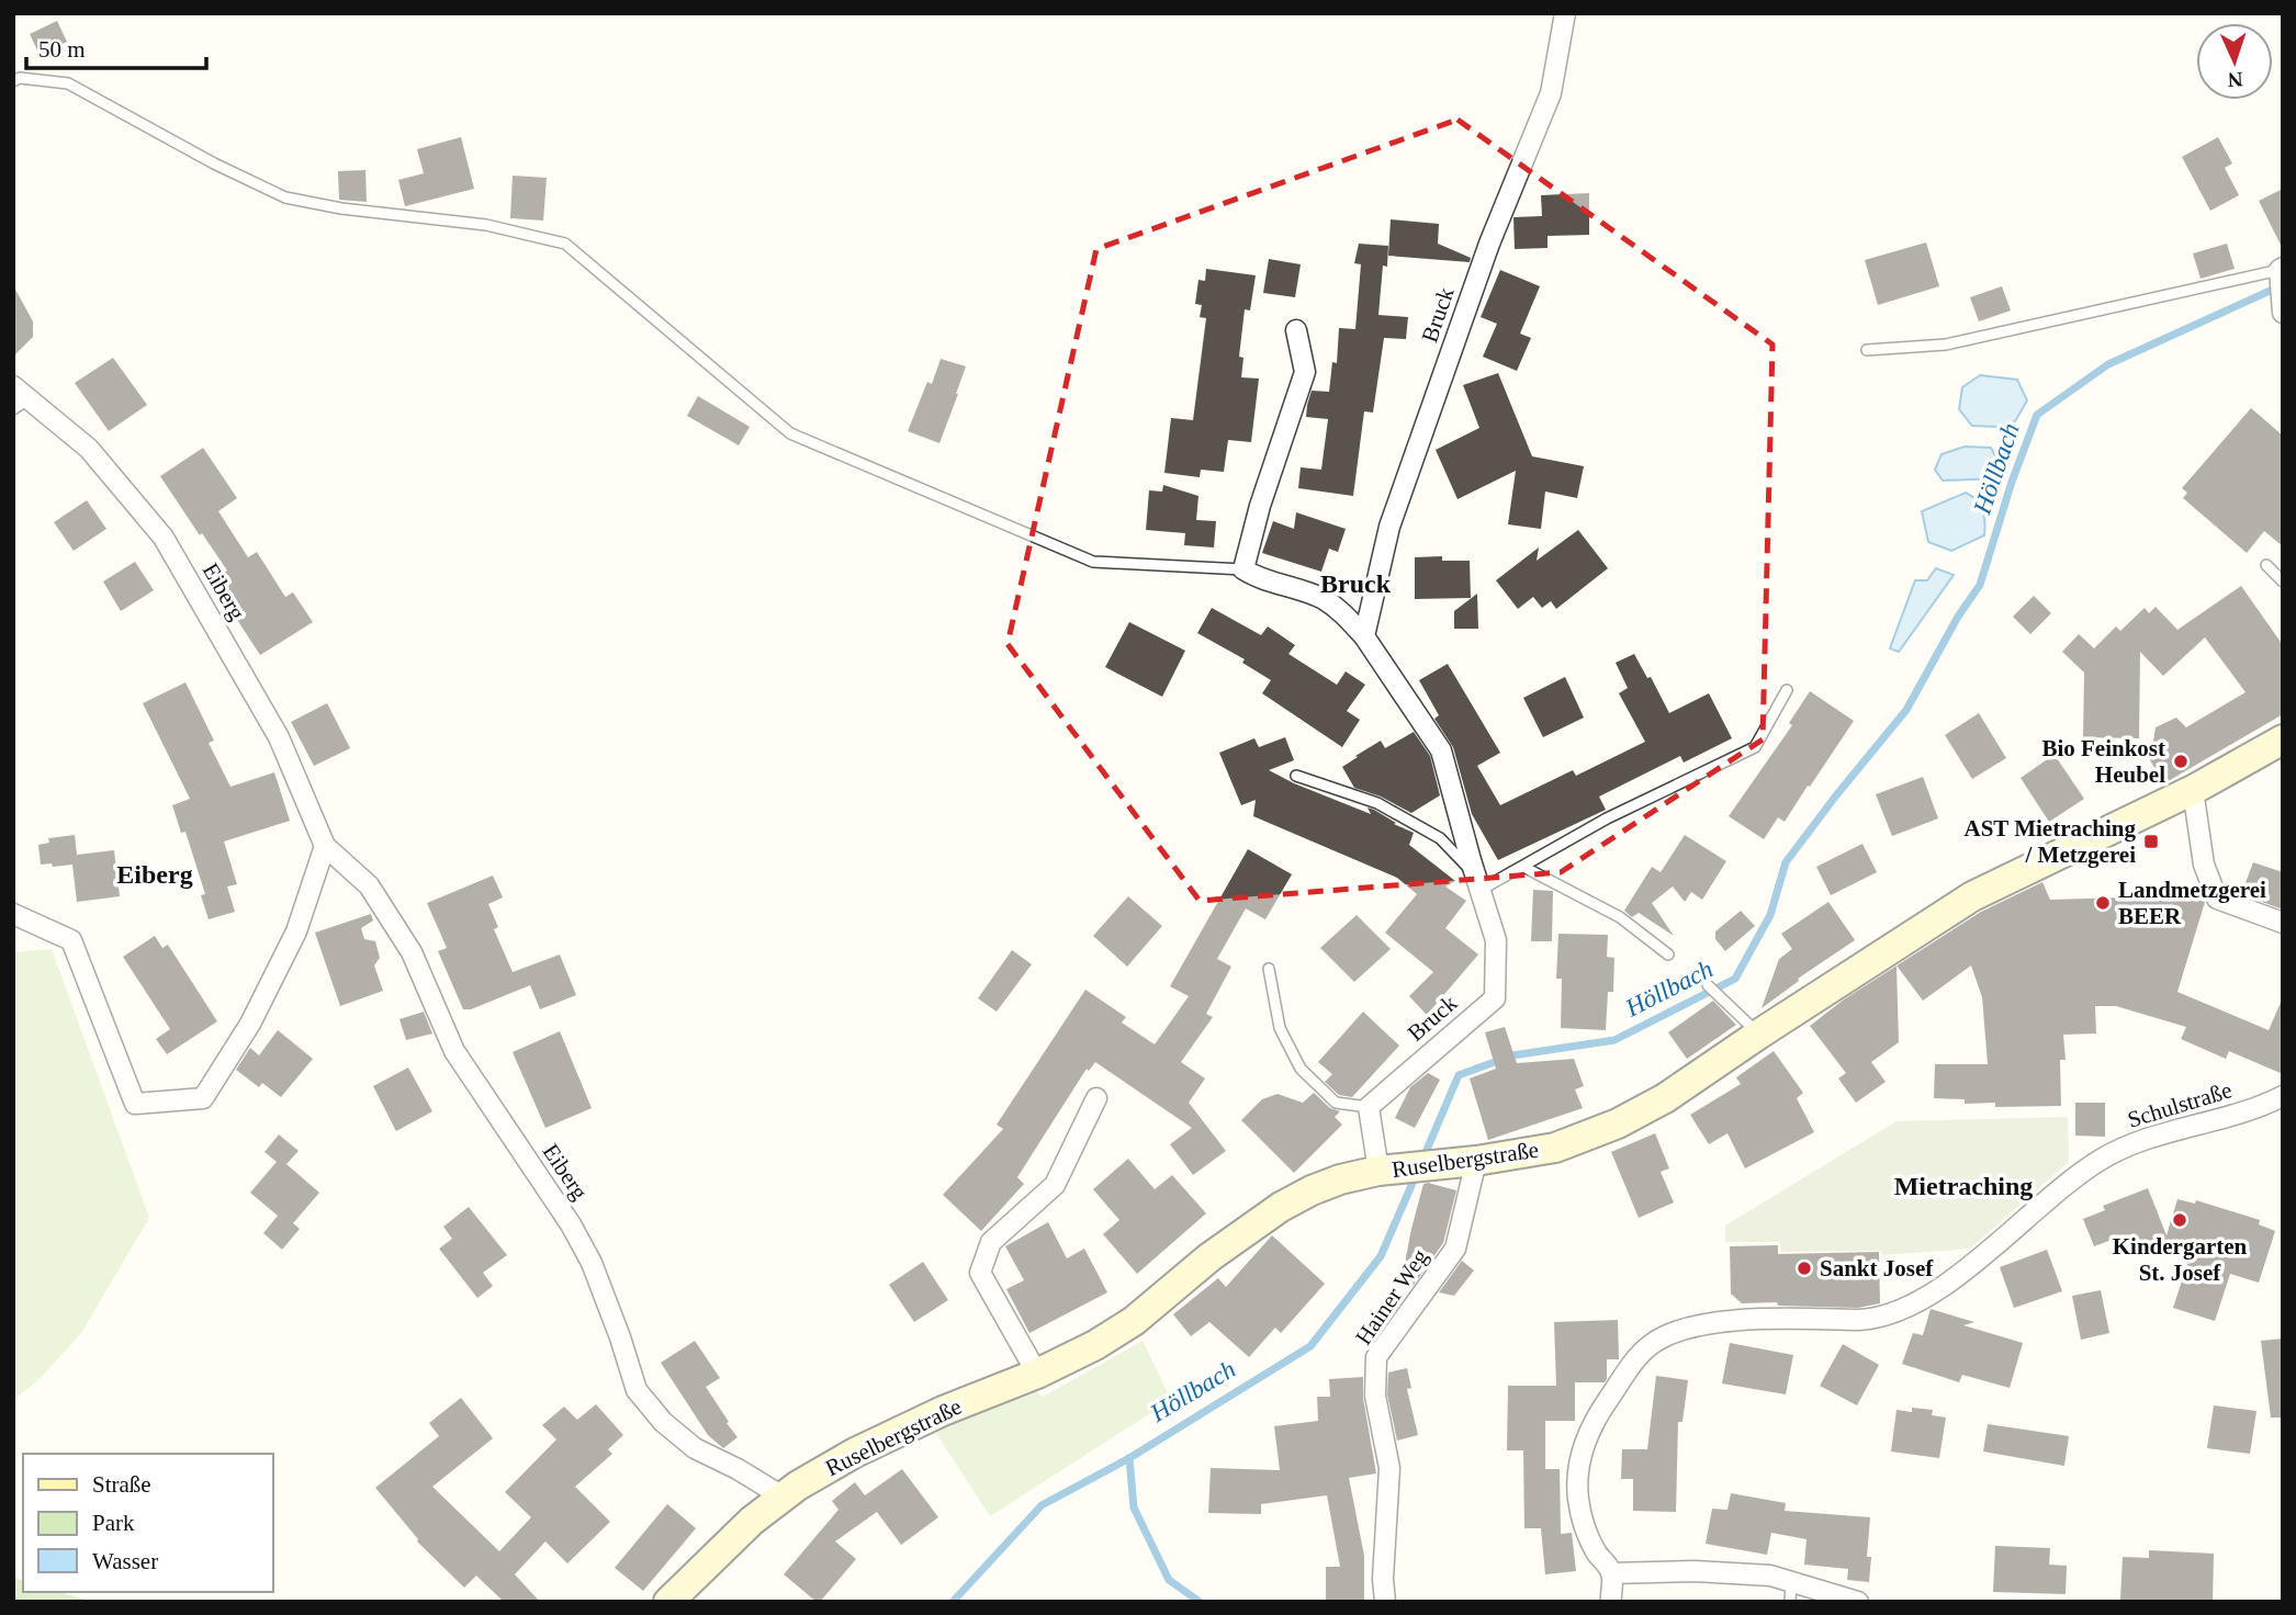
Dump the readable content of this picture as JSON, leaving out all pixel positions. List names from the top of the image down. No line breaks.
{"streets":{"main road":["Ruselbergstraße"],"street":["Bruck","Eiberg","Schulstraße","Hainer Weg"]},"crossings":[["Eiberg","Ruselbergstraße"],["Ruselbergstraße","Hainer Weg"]],"districts":["Bruck","Eiberg","Mietraching"],"water":["Höllbach"],"places":{"other":["Bio Feinkost Heubel","Landmetzgerei BEER","Kindergarten St. Josef","Sankt Josef"],"transit":["AST Mietraching / Metzgerei"]},"legend":["Straße","Park","Wasser"],"scale_bar":"50 m","north":"bottom"}
